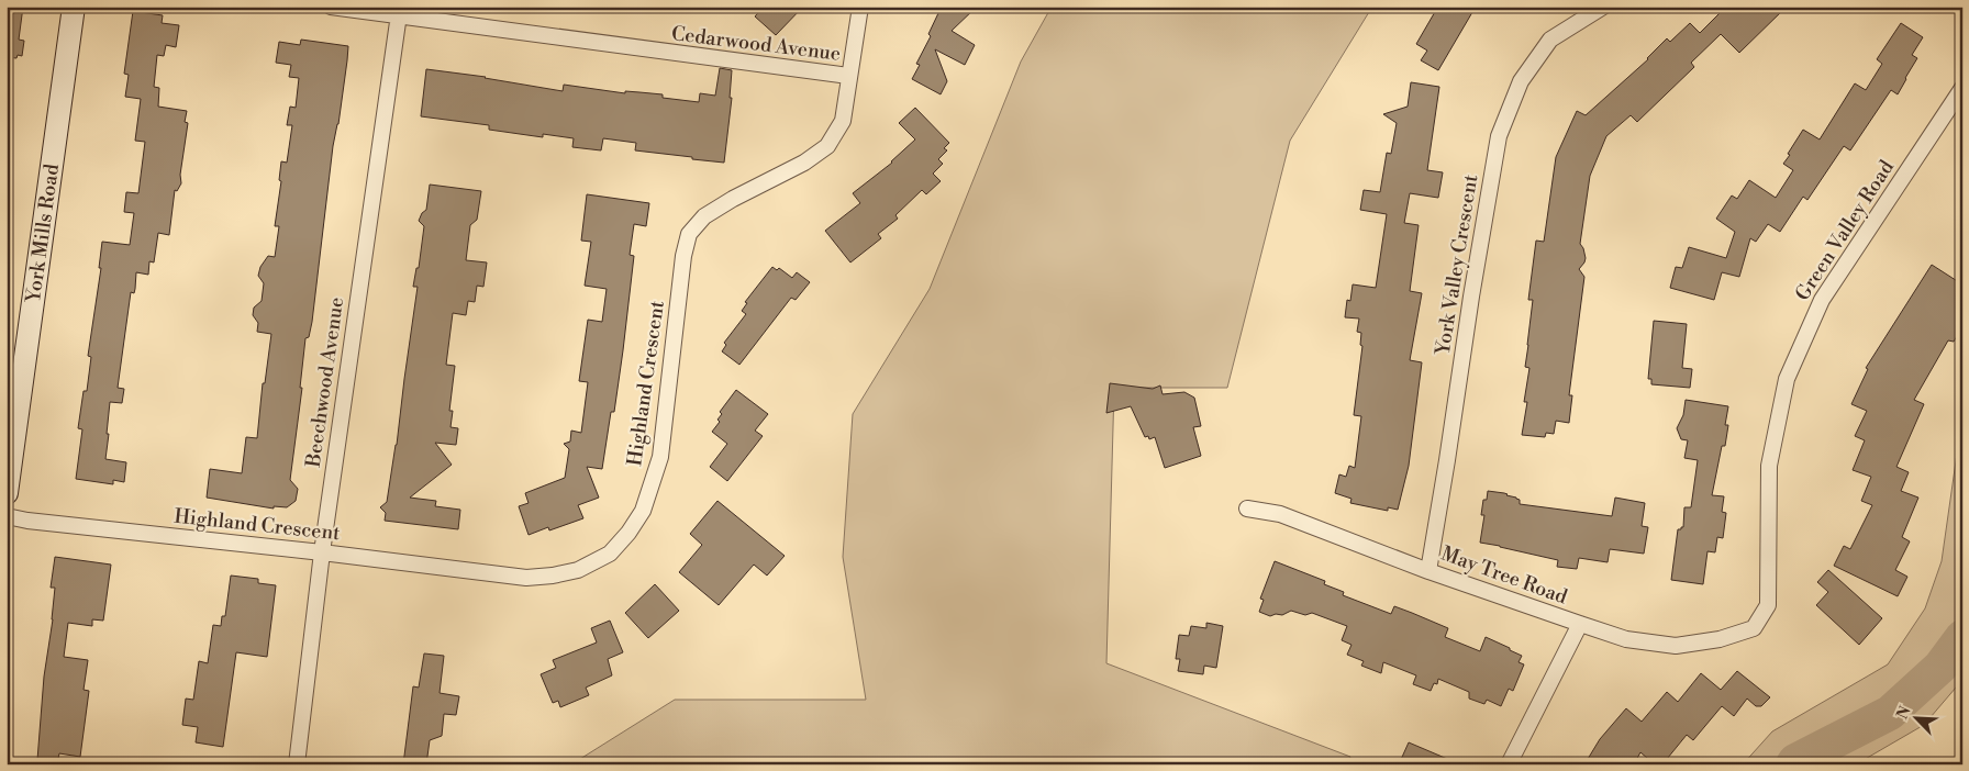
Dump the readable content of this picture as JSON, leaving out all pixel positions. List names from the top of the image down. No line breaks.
{"streets":{"main road":["York Mills Road"],"street":["Cedarwood Avenue","Green Valley Road","York Valley Crescent","Beechwood Avenue","Highland Crescent","May Tree Road"]},"crossings":[["Cedarwood Avenue","Beechwood Avenue"],["Cedarwood Avenue","Highland Crescent"],["Green Valley Road","May Tree Road"],["York Valley Crescent","May Tree Road"],["Beechwood Avenue","Highland Crescent"]],"north":"top left"}
